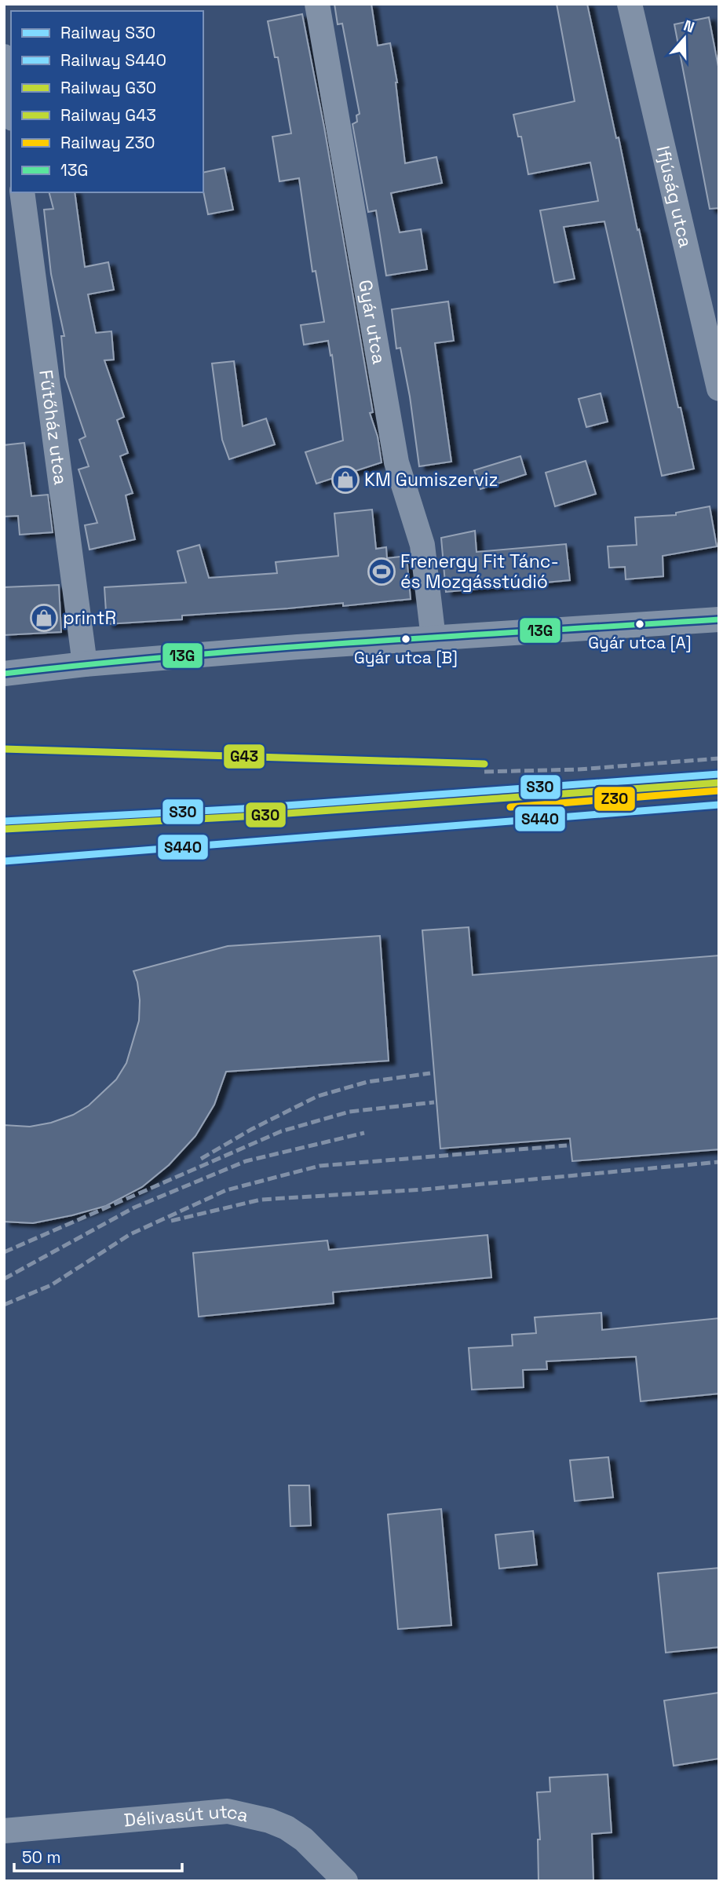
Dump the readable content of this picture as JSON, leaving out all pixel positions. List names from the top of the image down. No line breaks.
{"streets":{"street":["Ifjúság utca","Gyár utca","Fűtőház utca","Délivasút utca"]},"places":{"shop":["KM Gumiszerviz","printR"],"sports":["Frenergy Fit Tánc- és Mozgásstúdió"],"other":["Gyár utca [A]","Gyár utca [B]"]},"lines":["transit line 13G","rail line G43","rail line S30","rail line G30","rail line Z30","rail line S440"],"legend":["Railway S30","Railway S440","Railway G30","Railway G43","Railway Z30","13G"],"scale_bar":"50 m","north":"top"}
